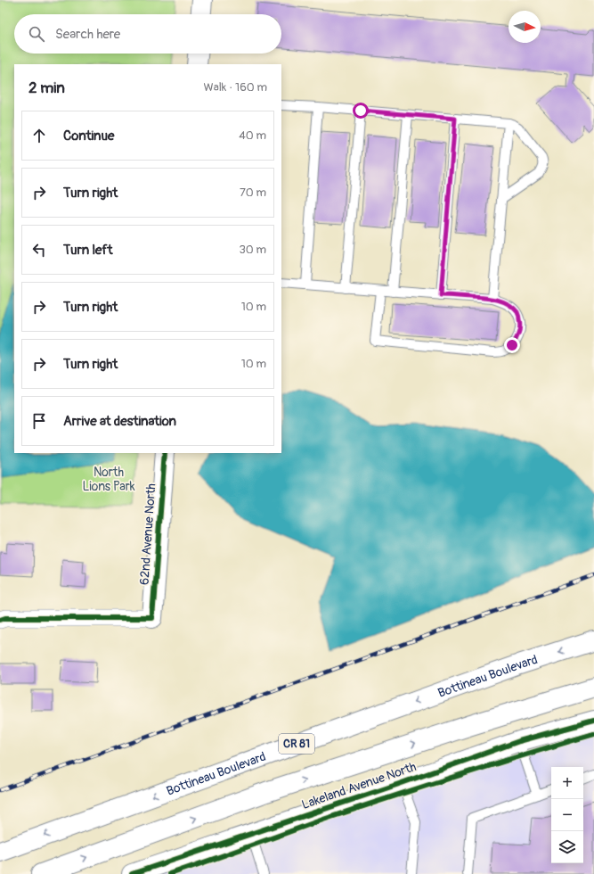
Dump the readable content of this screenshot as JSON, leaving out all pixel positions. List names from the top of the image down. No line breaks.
{"streets":{"main road":["62nd Avenue North","Bottineau Boulevard","CR 81","Lakeland Avenue North"]},"parks":["North Lions Park"],"north":"right","page":{"search":"Search here","heading":["2 min","Walk · 160 m"],"list":[["Continue","40 m"],["Turn right","70 m"],["Turn left","30 m"],["Turn right","10 m"],["Turn right","10 m"],"Arrive at destination"],"map_buttons":["+","−"]}}
